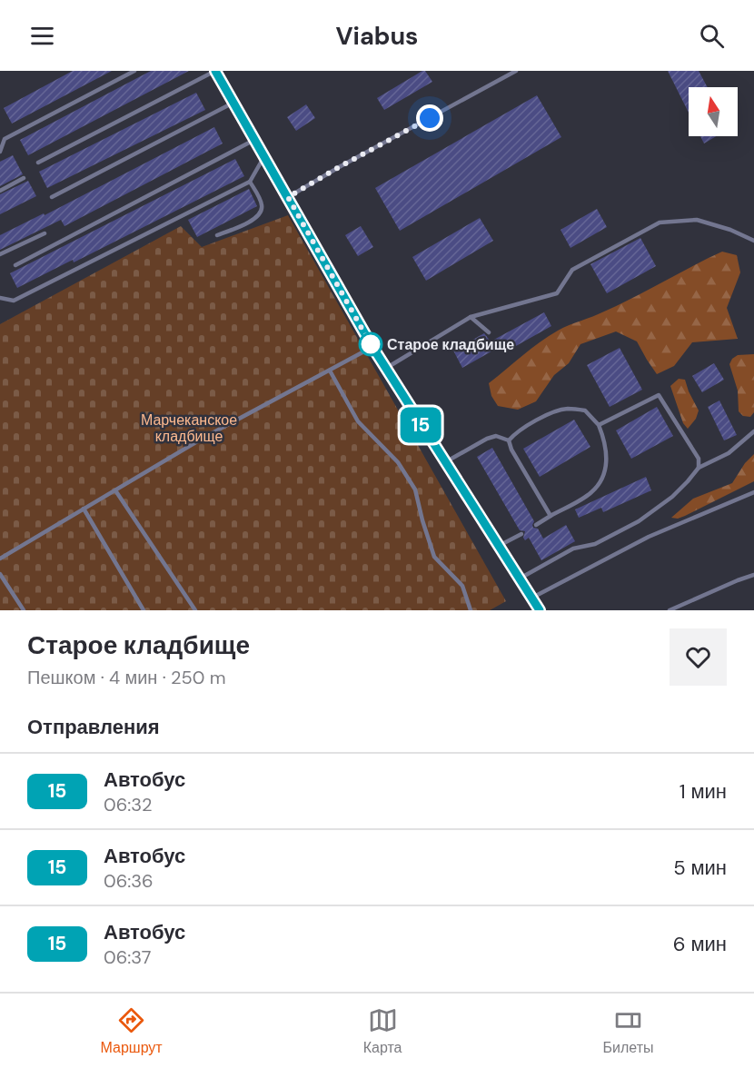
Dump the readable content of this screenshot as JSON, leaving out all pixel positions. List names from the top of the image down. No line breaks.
{"parks":["Марчеканское кладбище"],"places":["Старое кладбище"],"lines":["bus line 15"],"north":"top","page":{"header":"Viabus","on_map":"15","heading":[["Старое кладбище","Пешком · 4 мин · 250 m"],"Отправления"],"list":[{"mark":"15","name":"Автобус","note":"06:32","value":"1 мин"},{"mark":"15","name":"Автобус","note":"06:36","value":"5 мин"},{"mark":"15","name":"Автобус","note":"06:37","value":"6 мин"}],"tabs":["Маршрут","Карта","Билеты"]}}
